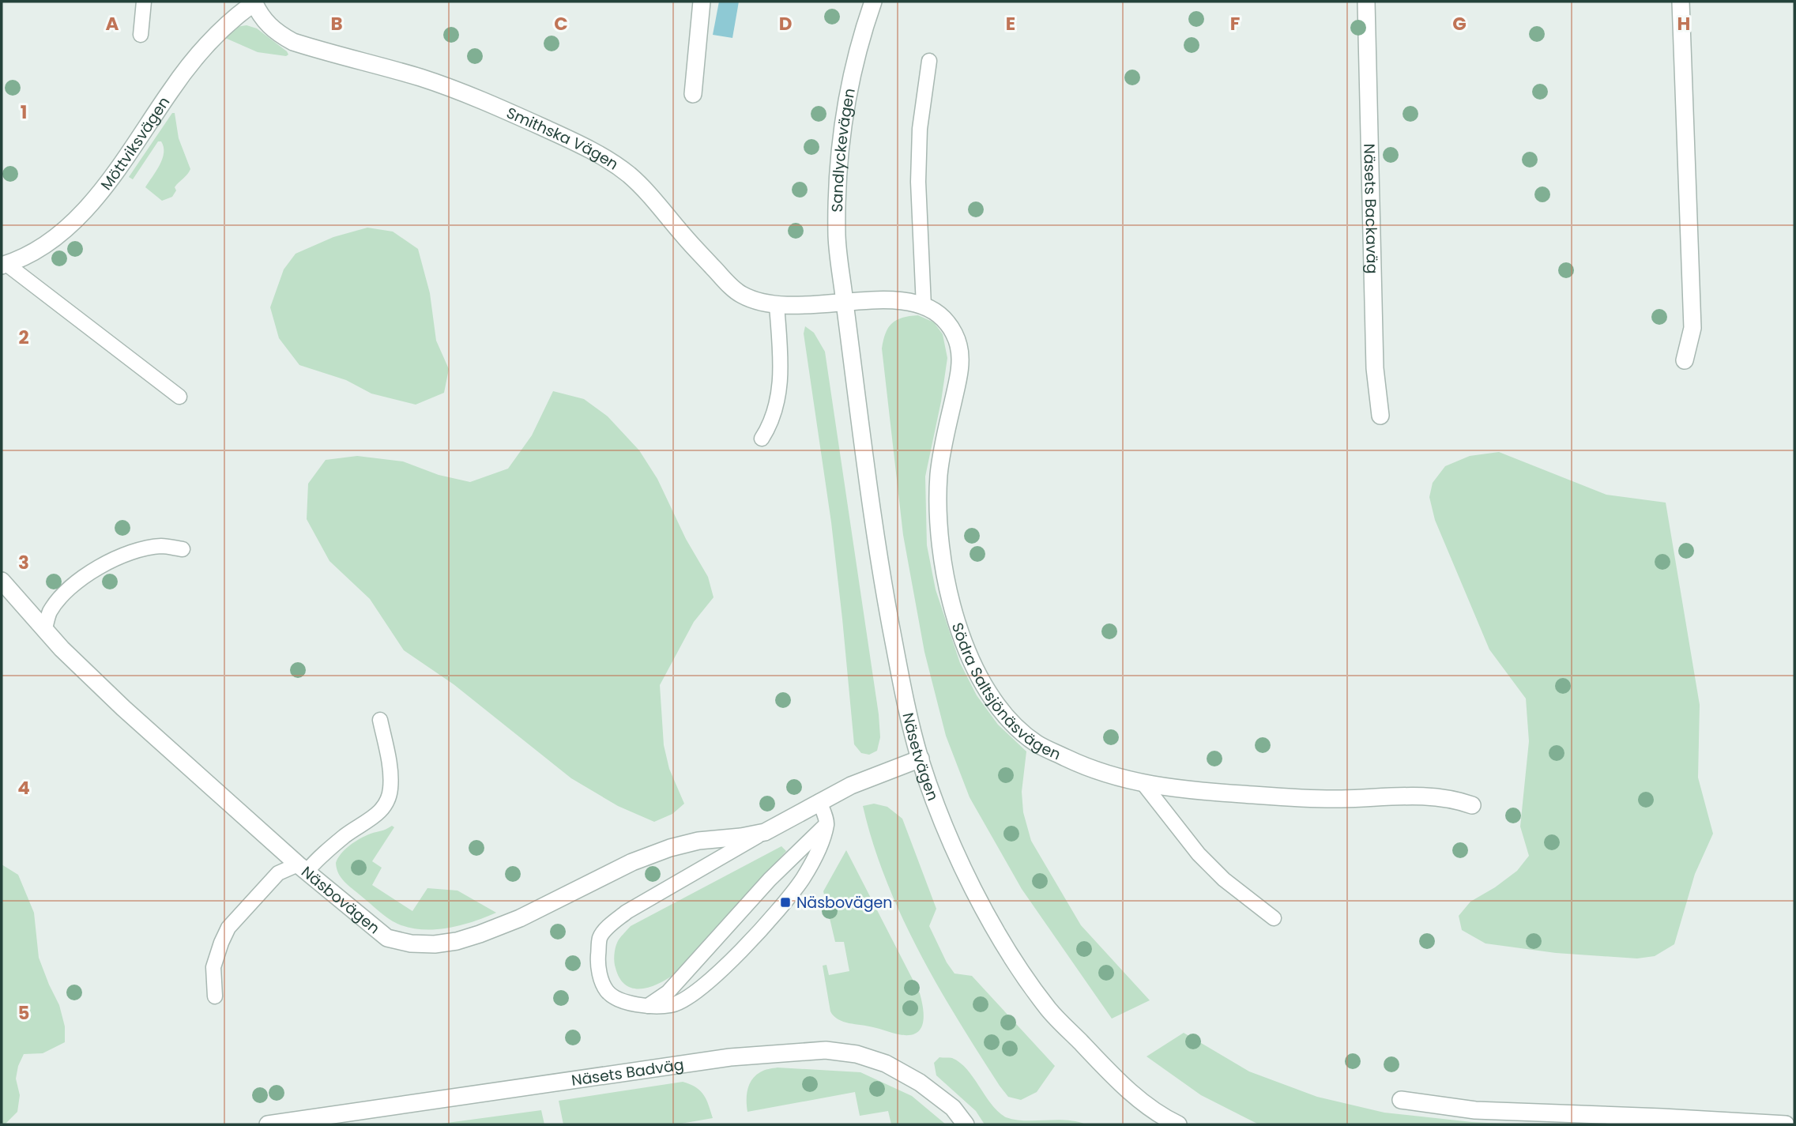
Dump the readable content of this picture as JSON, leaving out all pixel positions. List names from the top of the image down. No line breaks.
{"streets":{"street":["Smithska Vägen","Möttviksvägen","Sandlyckevägen","Näsets Backaväg","Södra Saltsjönäsvägen","Näsetvägen","Näsbovägen","Näsets Badväg"]},"crossings":[["Smithska Vägen","Möttviksvägen"],["Smithska Vägen","Sandlyckevägen"],["Smithska Vägen","Södra Saltsjönäsvägen"],["Smithska Vägen","Näsetvägen"],["Sandlyckevägen","Södra Saltsjönäsvägen"],["Sandlyckevägen","Näsetvägen"],["Södra Saltsjönäsvägen","Näsetvägen"],["Näsetvägen","Näsbovägen"]],"places":{"transit":["Näsbovägen"]},"grid":{"columns":["A","B","C","D","E","F","G","H"],"rows":["1","2","3","4","5"]}}
